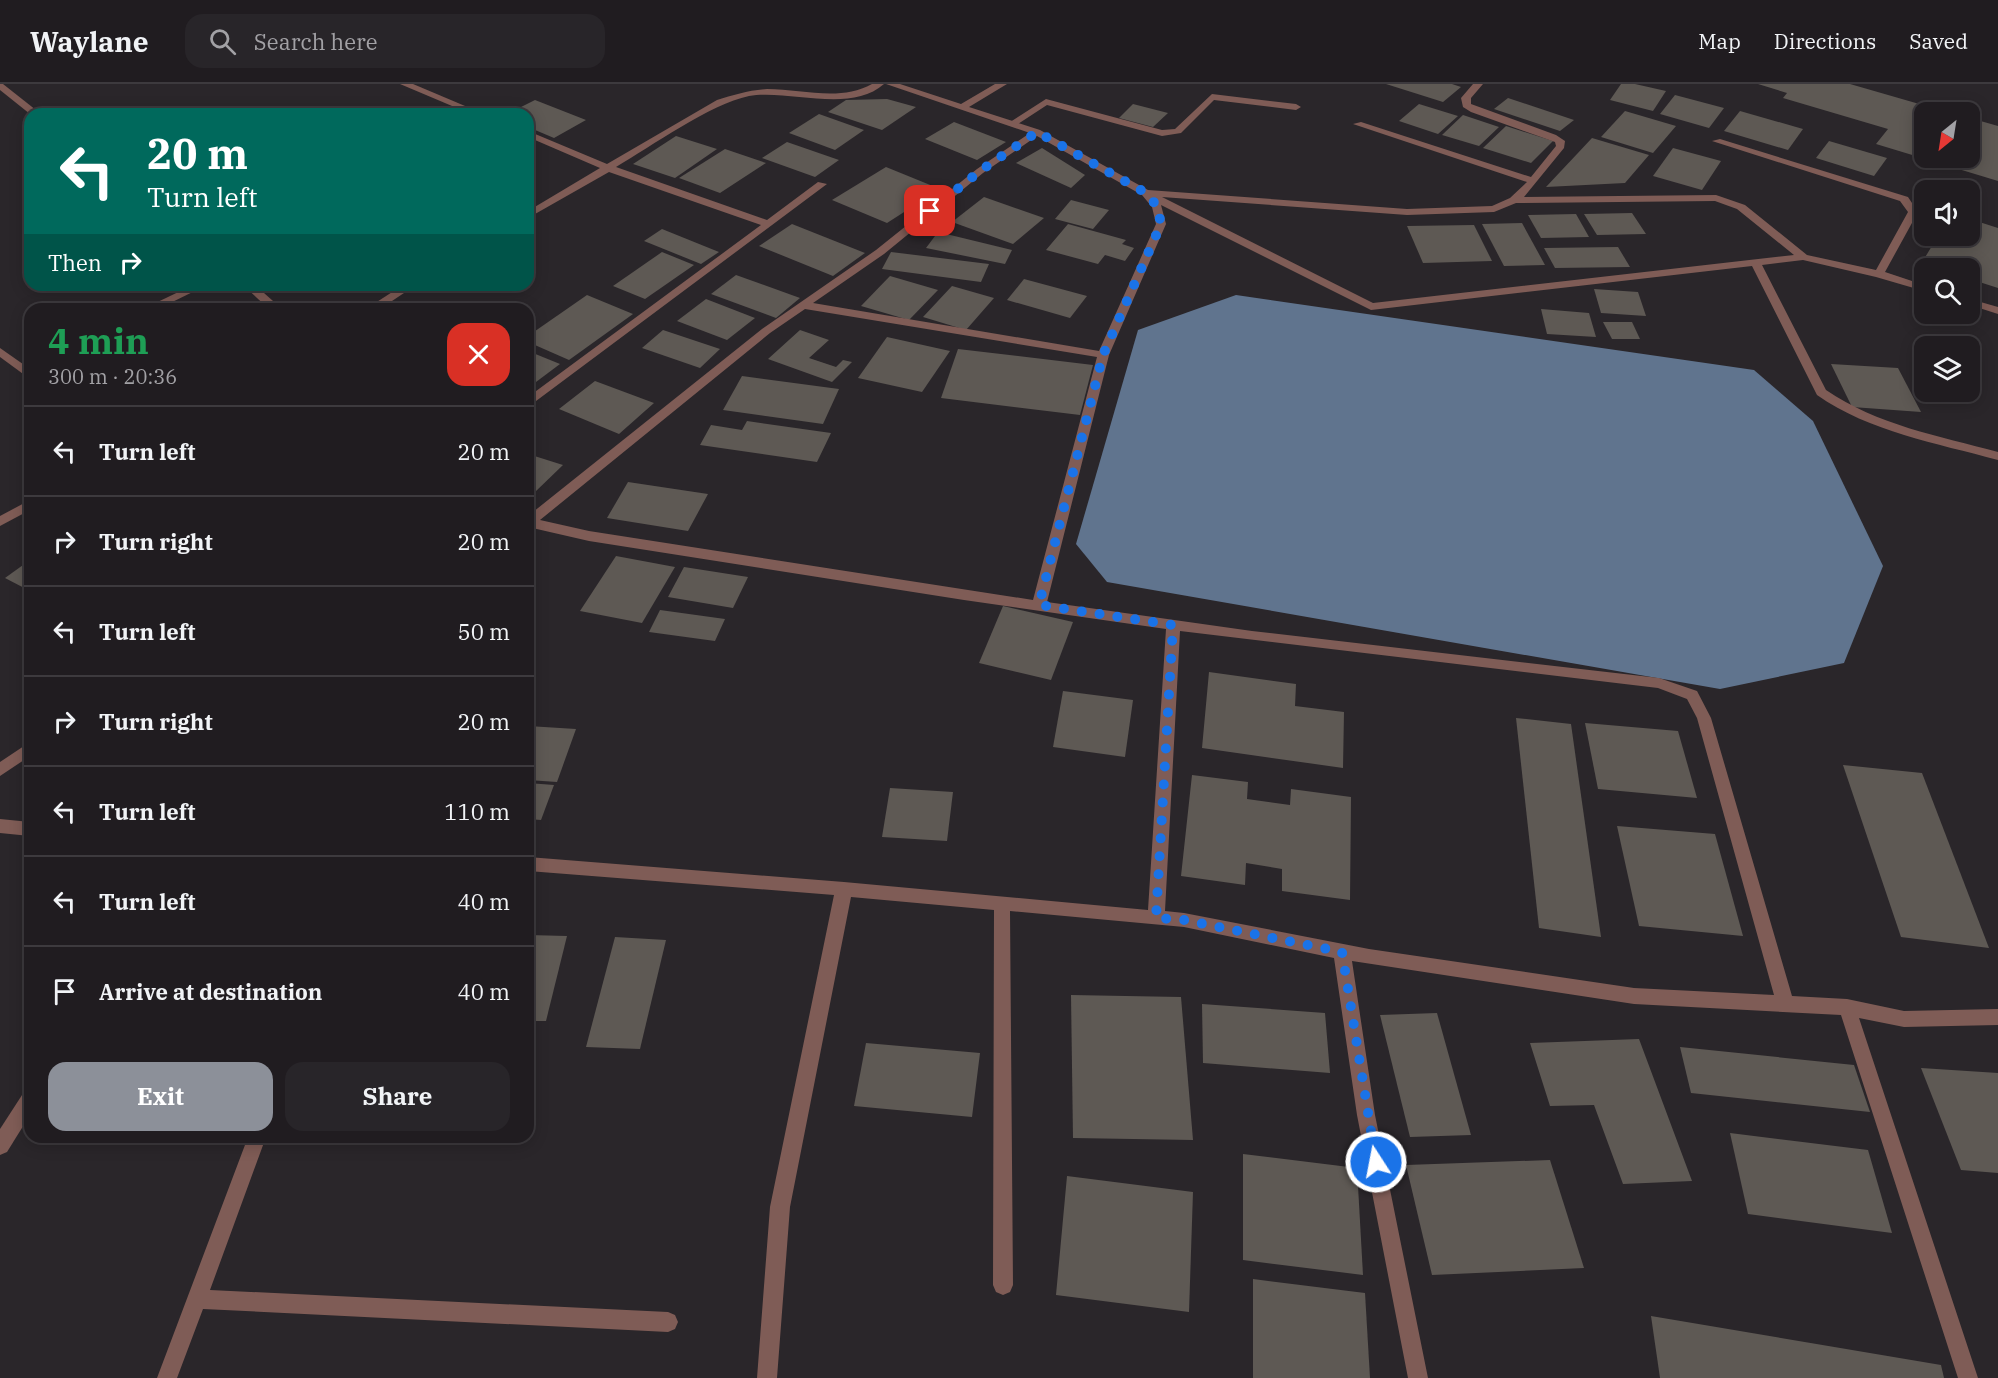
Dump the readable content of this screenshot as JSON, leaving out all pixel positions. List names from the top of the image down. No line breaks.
{"north":"bottom left","page":{"header":"Waylane","search":"Search here","nav":["Map","Directions","Saved"],"turn":["20 m","Turn left"],"then":"Then","heading":["4 min","300 m · 20:36"],"list":[{"name":"Turn left","value":"20 m"},{"name":"Turn right","value":"20 m"},{"name":"Turn left","value":"50 m"},{"name":"Turn right","value":"20 m"},{"name":"Turn left","value":"110 m"},{"name":"Turn left","value":"40 m"},{"name":"Arrive at destination","value":"40 m"}],"buttons":["Exit","Share"]}}
